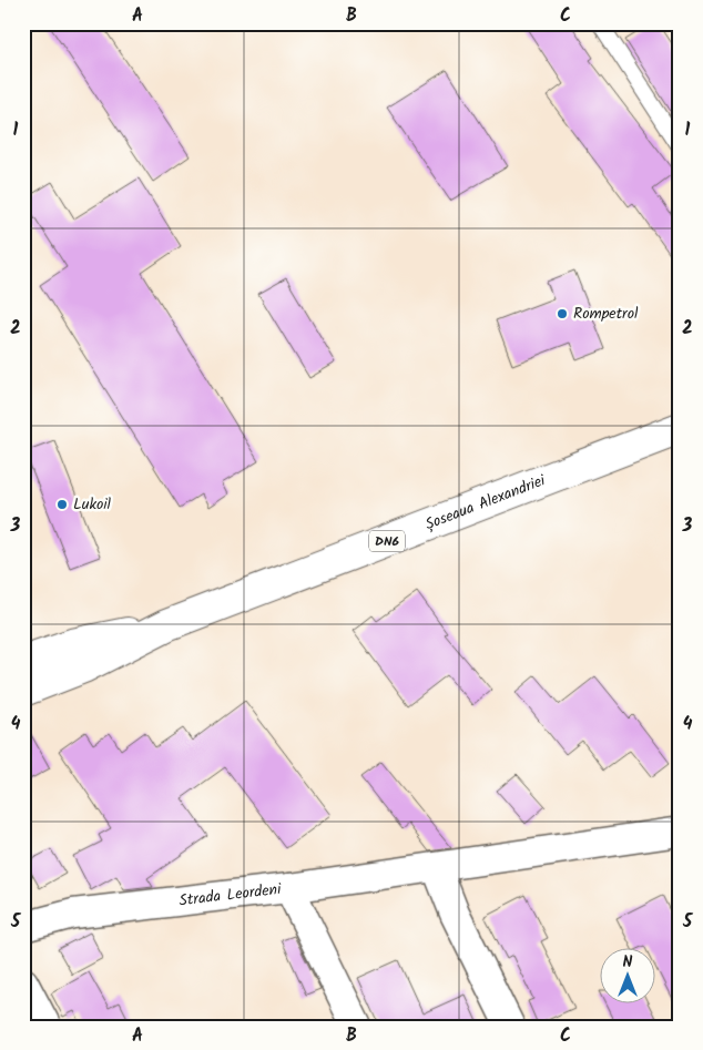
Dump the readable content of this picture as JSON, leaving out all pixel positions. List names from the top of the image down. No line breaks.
{"streets":{"main road":["Șoseaua Alexandriei","DN6"],"street":["Strada Leordeni"]},"places":["Rompetrol","Lukoil"],"north":"top","grid":{"columns":["A","B","C"],"rows":["1","2","3","4","5"]}}
